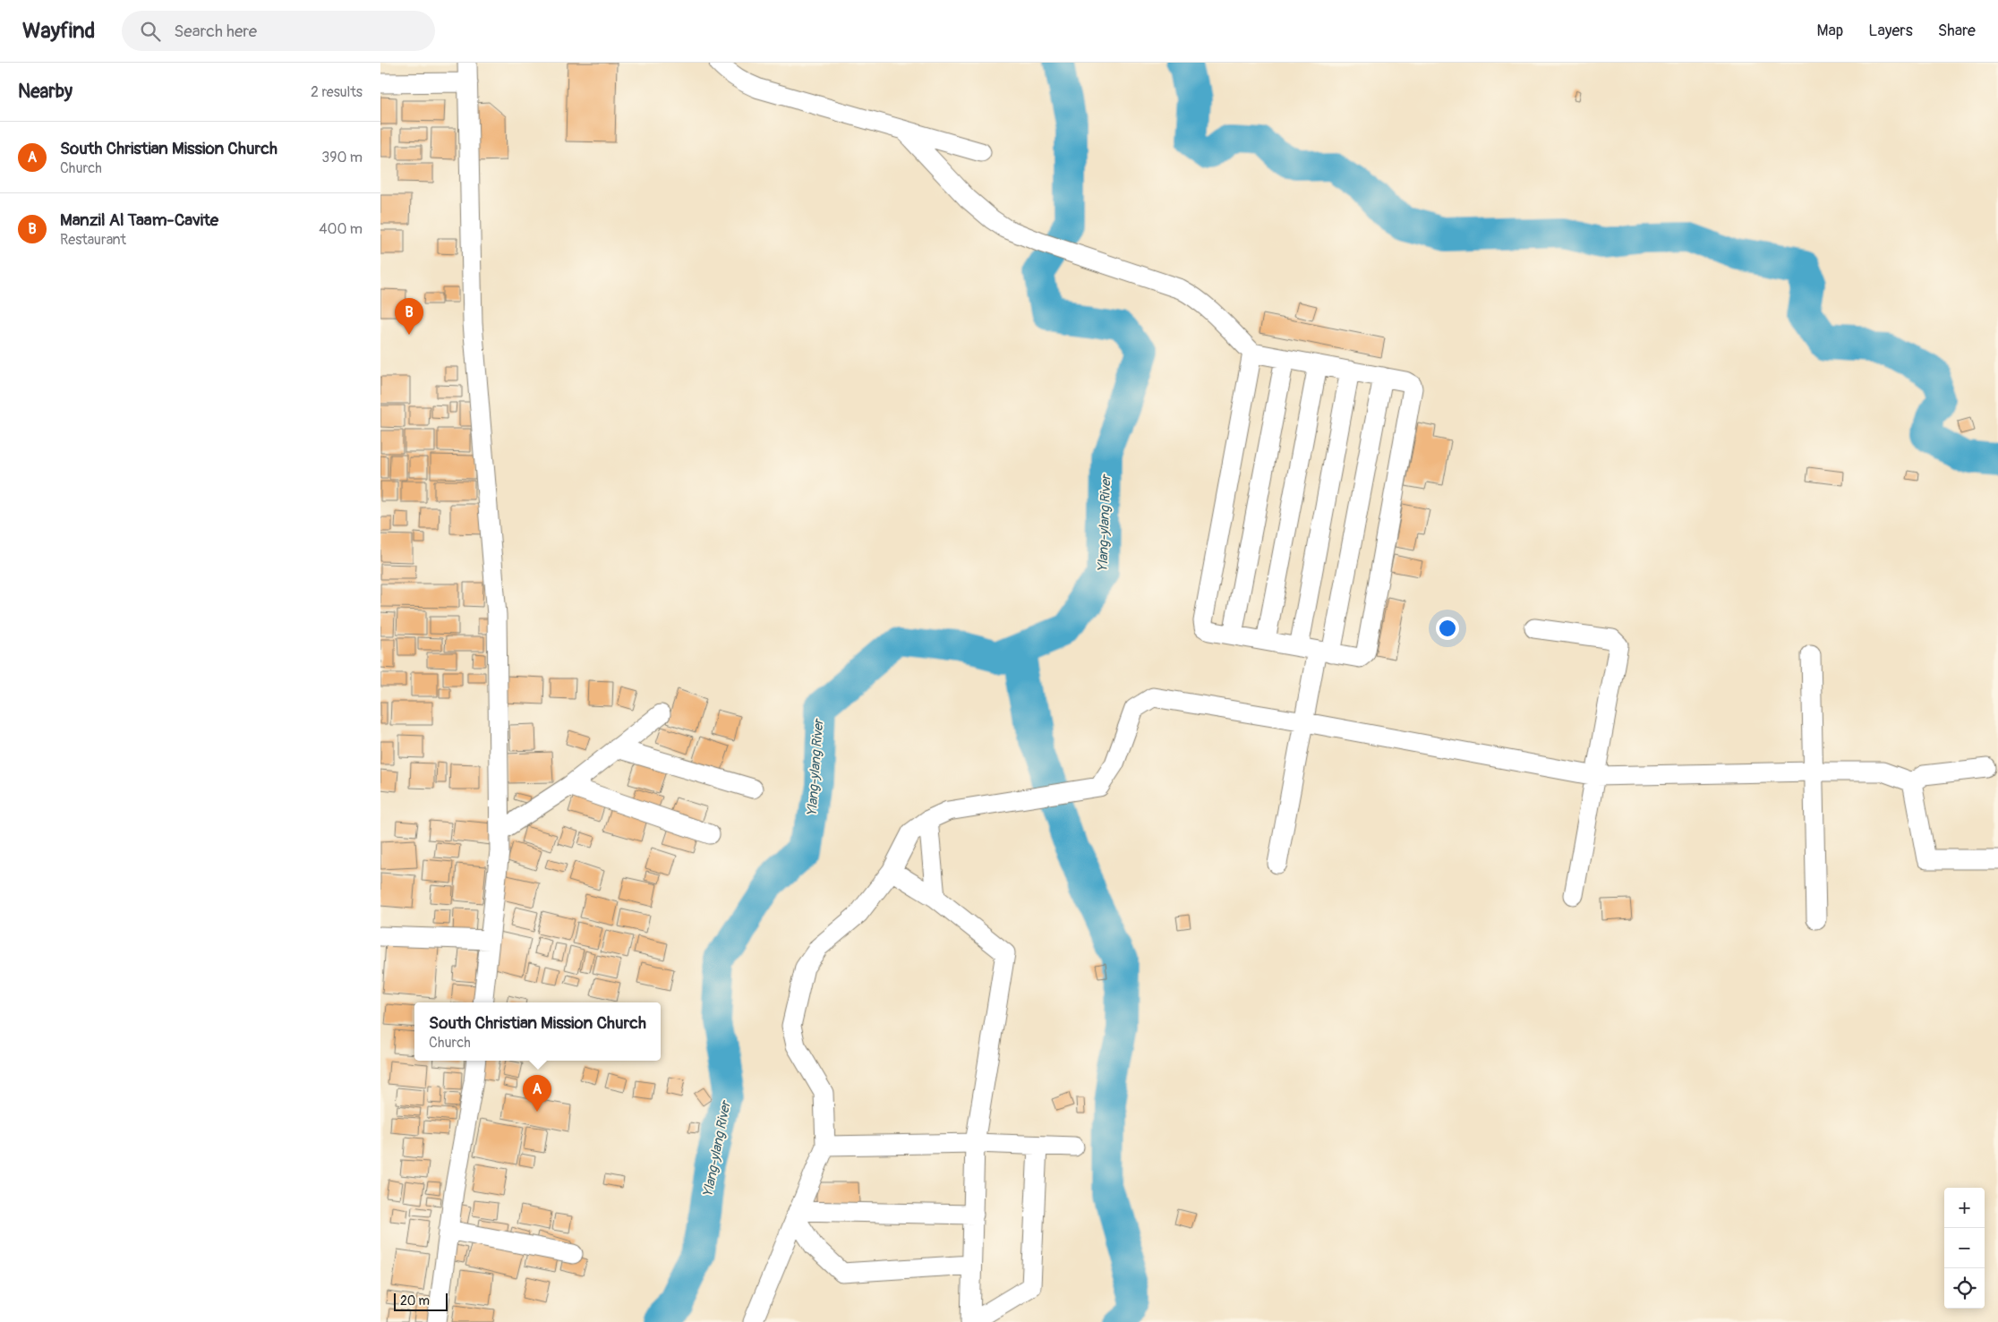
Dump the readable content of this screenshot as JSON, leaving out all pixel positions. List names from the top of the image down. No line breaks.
{"water":["Ylang-ylang River"],"scale_bar":"20 m","page":{"header":"Wayfind","search":"Search here","nav":["Map","Layers","Share"],"heading":["Nearby","2 results"],"list":[{"mark":"A","name":"South Christian Mission Church","note":"Church","value":"390 m"},{"mark":"B","name":"Manzil Al Taam-Cavite","note":"Restaurant","value":"400 m"}],"pins":["B","A"],"popup":["South Christian Mission Church","Church"],"map_buttons":["+","−"],"scale":"20 m"}}
